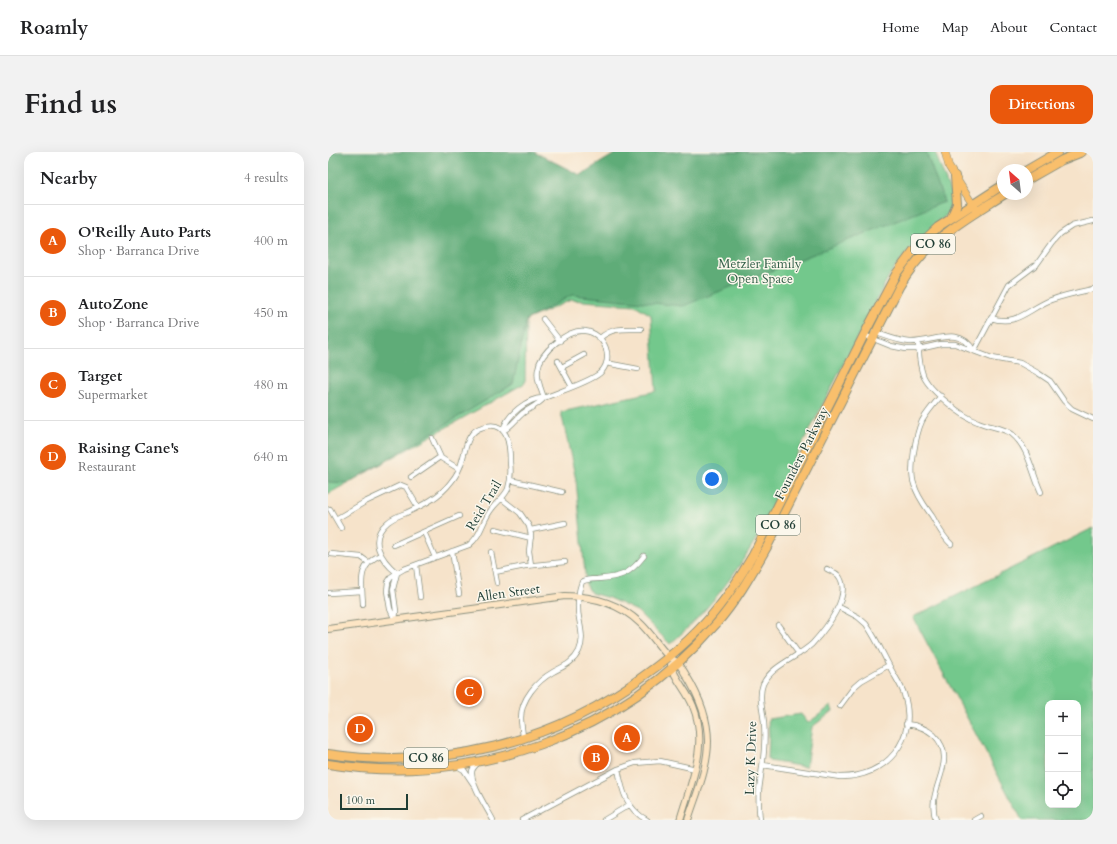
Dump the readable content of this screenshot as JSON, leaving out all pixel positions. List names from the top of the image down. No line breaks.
{"streets":{"highway":["CO 86","Founders Parkway"],"street":["Reid Trail","Allen Street","Lazy K Drive"]},"crossings":[["Founders Parkway","Allen Street"]],"parks":["Metzler Family Open Space"],"scale_bar":"100 m","north":"top left","page":{"header":"Roamly","nav":["Home","Map","About","Contact"],"title":"Find us","buttons":"Directions","heading":["Nearby","4 results"],"list":[{"mark":"A","name":"O'Reilly Auto Parts","note":"Shop · Barranca Drive","value":"400 m"},{"mark":"B","name":"AutoZone","note":"Shop · Barranca Drive","value":"450 m"},{"mark":"C","name":"Target","note":"Supermarket","value":"480 m"},{"mark":"D","name":"Raising Cane's","note":"Restaurant","value":"640 m"}],"pins":["C","D","A","B"],"map_buttons":["+","−"],"scale":"100 m"}}
